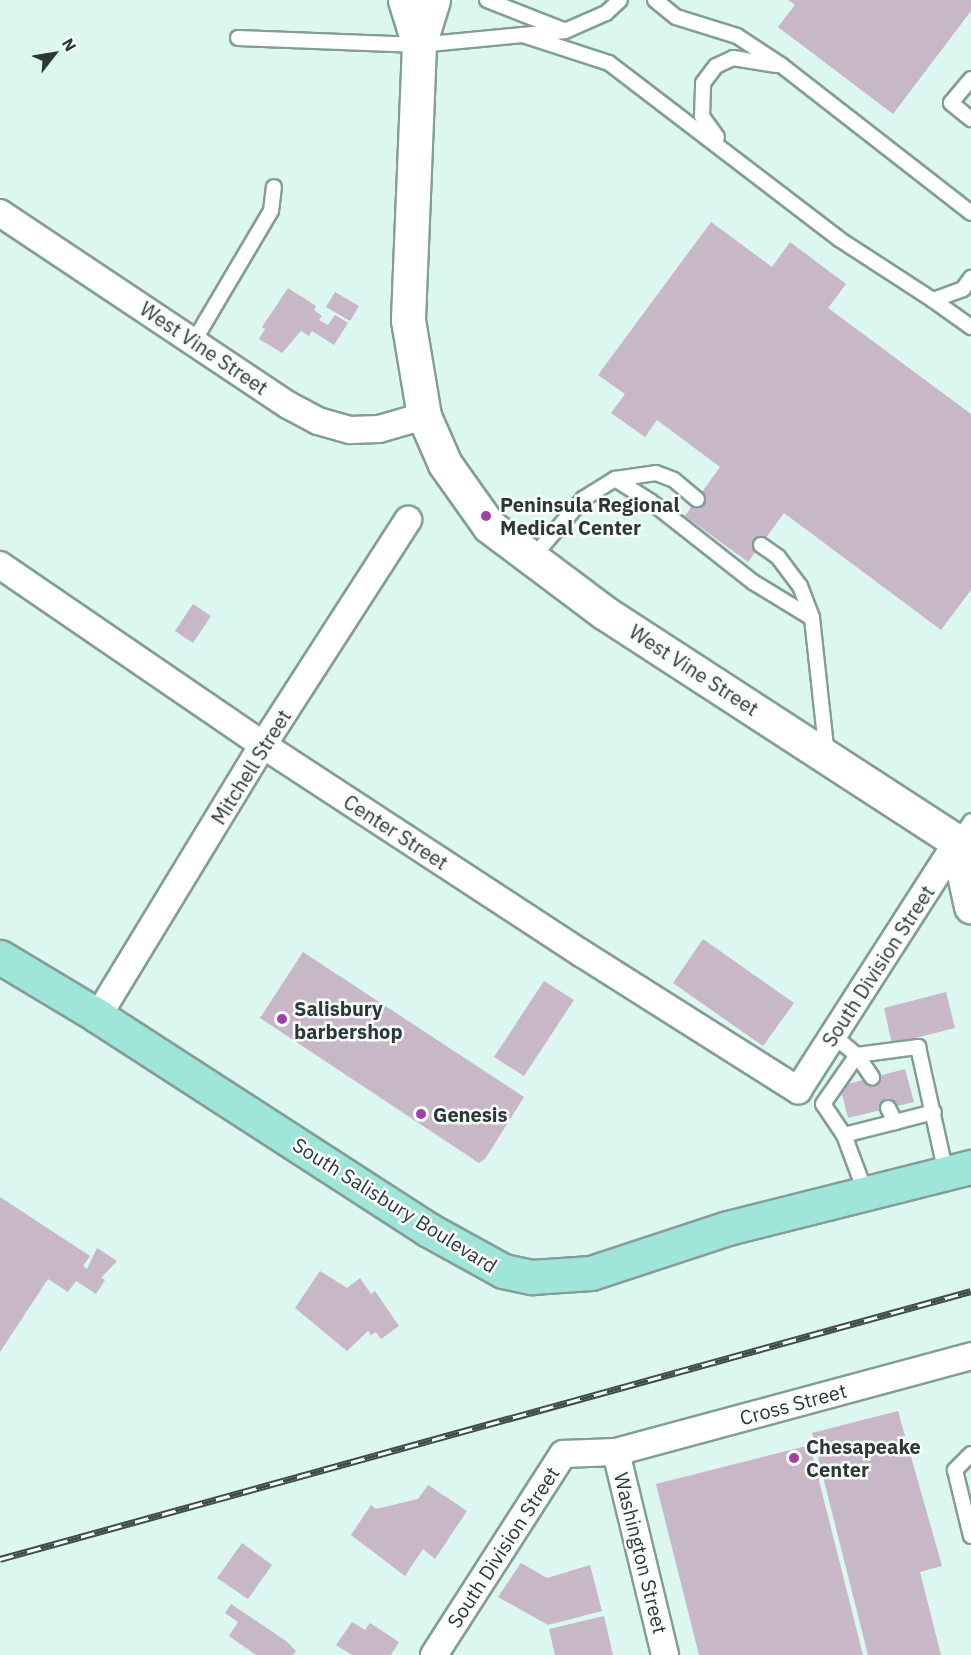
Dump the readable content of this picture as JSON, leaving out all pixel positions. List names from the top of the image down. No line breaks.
{"streets":{"main road":["South Salisbury Boulevard"],"street":["West Vine Street","Mitchell Street","Center Street","South Division Street","Cross Street","Washington Street"]},"crossings":[["West Vine Street","South Division Street"],["Mitchell Street","Center Street"],["Mitchell Street","South Salisbury Boulevard"],["Center Street","South Division Street"],["South Division Street","Cross Street"],["South Division Street","Washington Street"],["Cross Street","Washington Street"]],"places":["Peninsula Regional Medical Center","Salisbury barbershop","Genesis","Chesapeake Center"],"north":"top right"}
